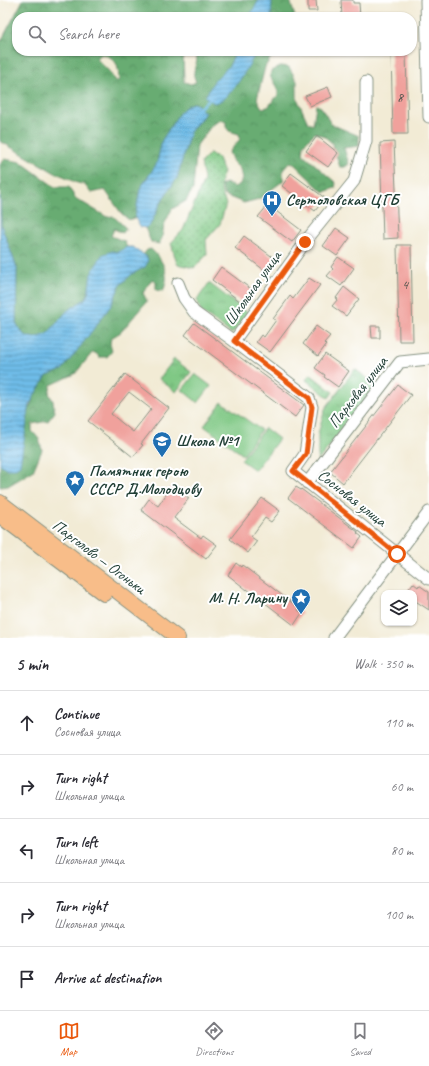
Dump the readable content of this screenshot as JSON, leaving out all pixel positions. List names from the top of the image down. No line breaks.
{"streets":{"main road":["Парголово — Огоньки"],"street":["Школьная улица","Парковая улица","Сосновая улица"]},"crossings":[["Школьная улица","Сосновая улица"],["Парковая улица","Сосновая улица"]],"places":{"hospital":["Сертоловская ЦГБ"],"school or university":["Школа №1"],"place":["Памятник герою СССР Д.Молодцову","М. Н. Ларину"]},"house_numbers":["8","4"],"page":{"search":"Search here","heading":["5 min","Walk · 350 m"],"list":[["Continue","Сосновая улица","110 m"],["Turn right","Школьная улица","60 m"],["Turn left","Школьная улица","80 m"],["Turn right","Школьная улица","100 m"],"Arrive at destination"],"nav":["Map","Directions","Saved"]}}
